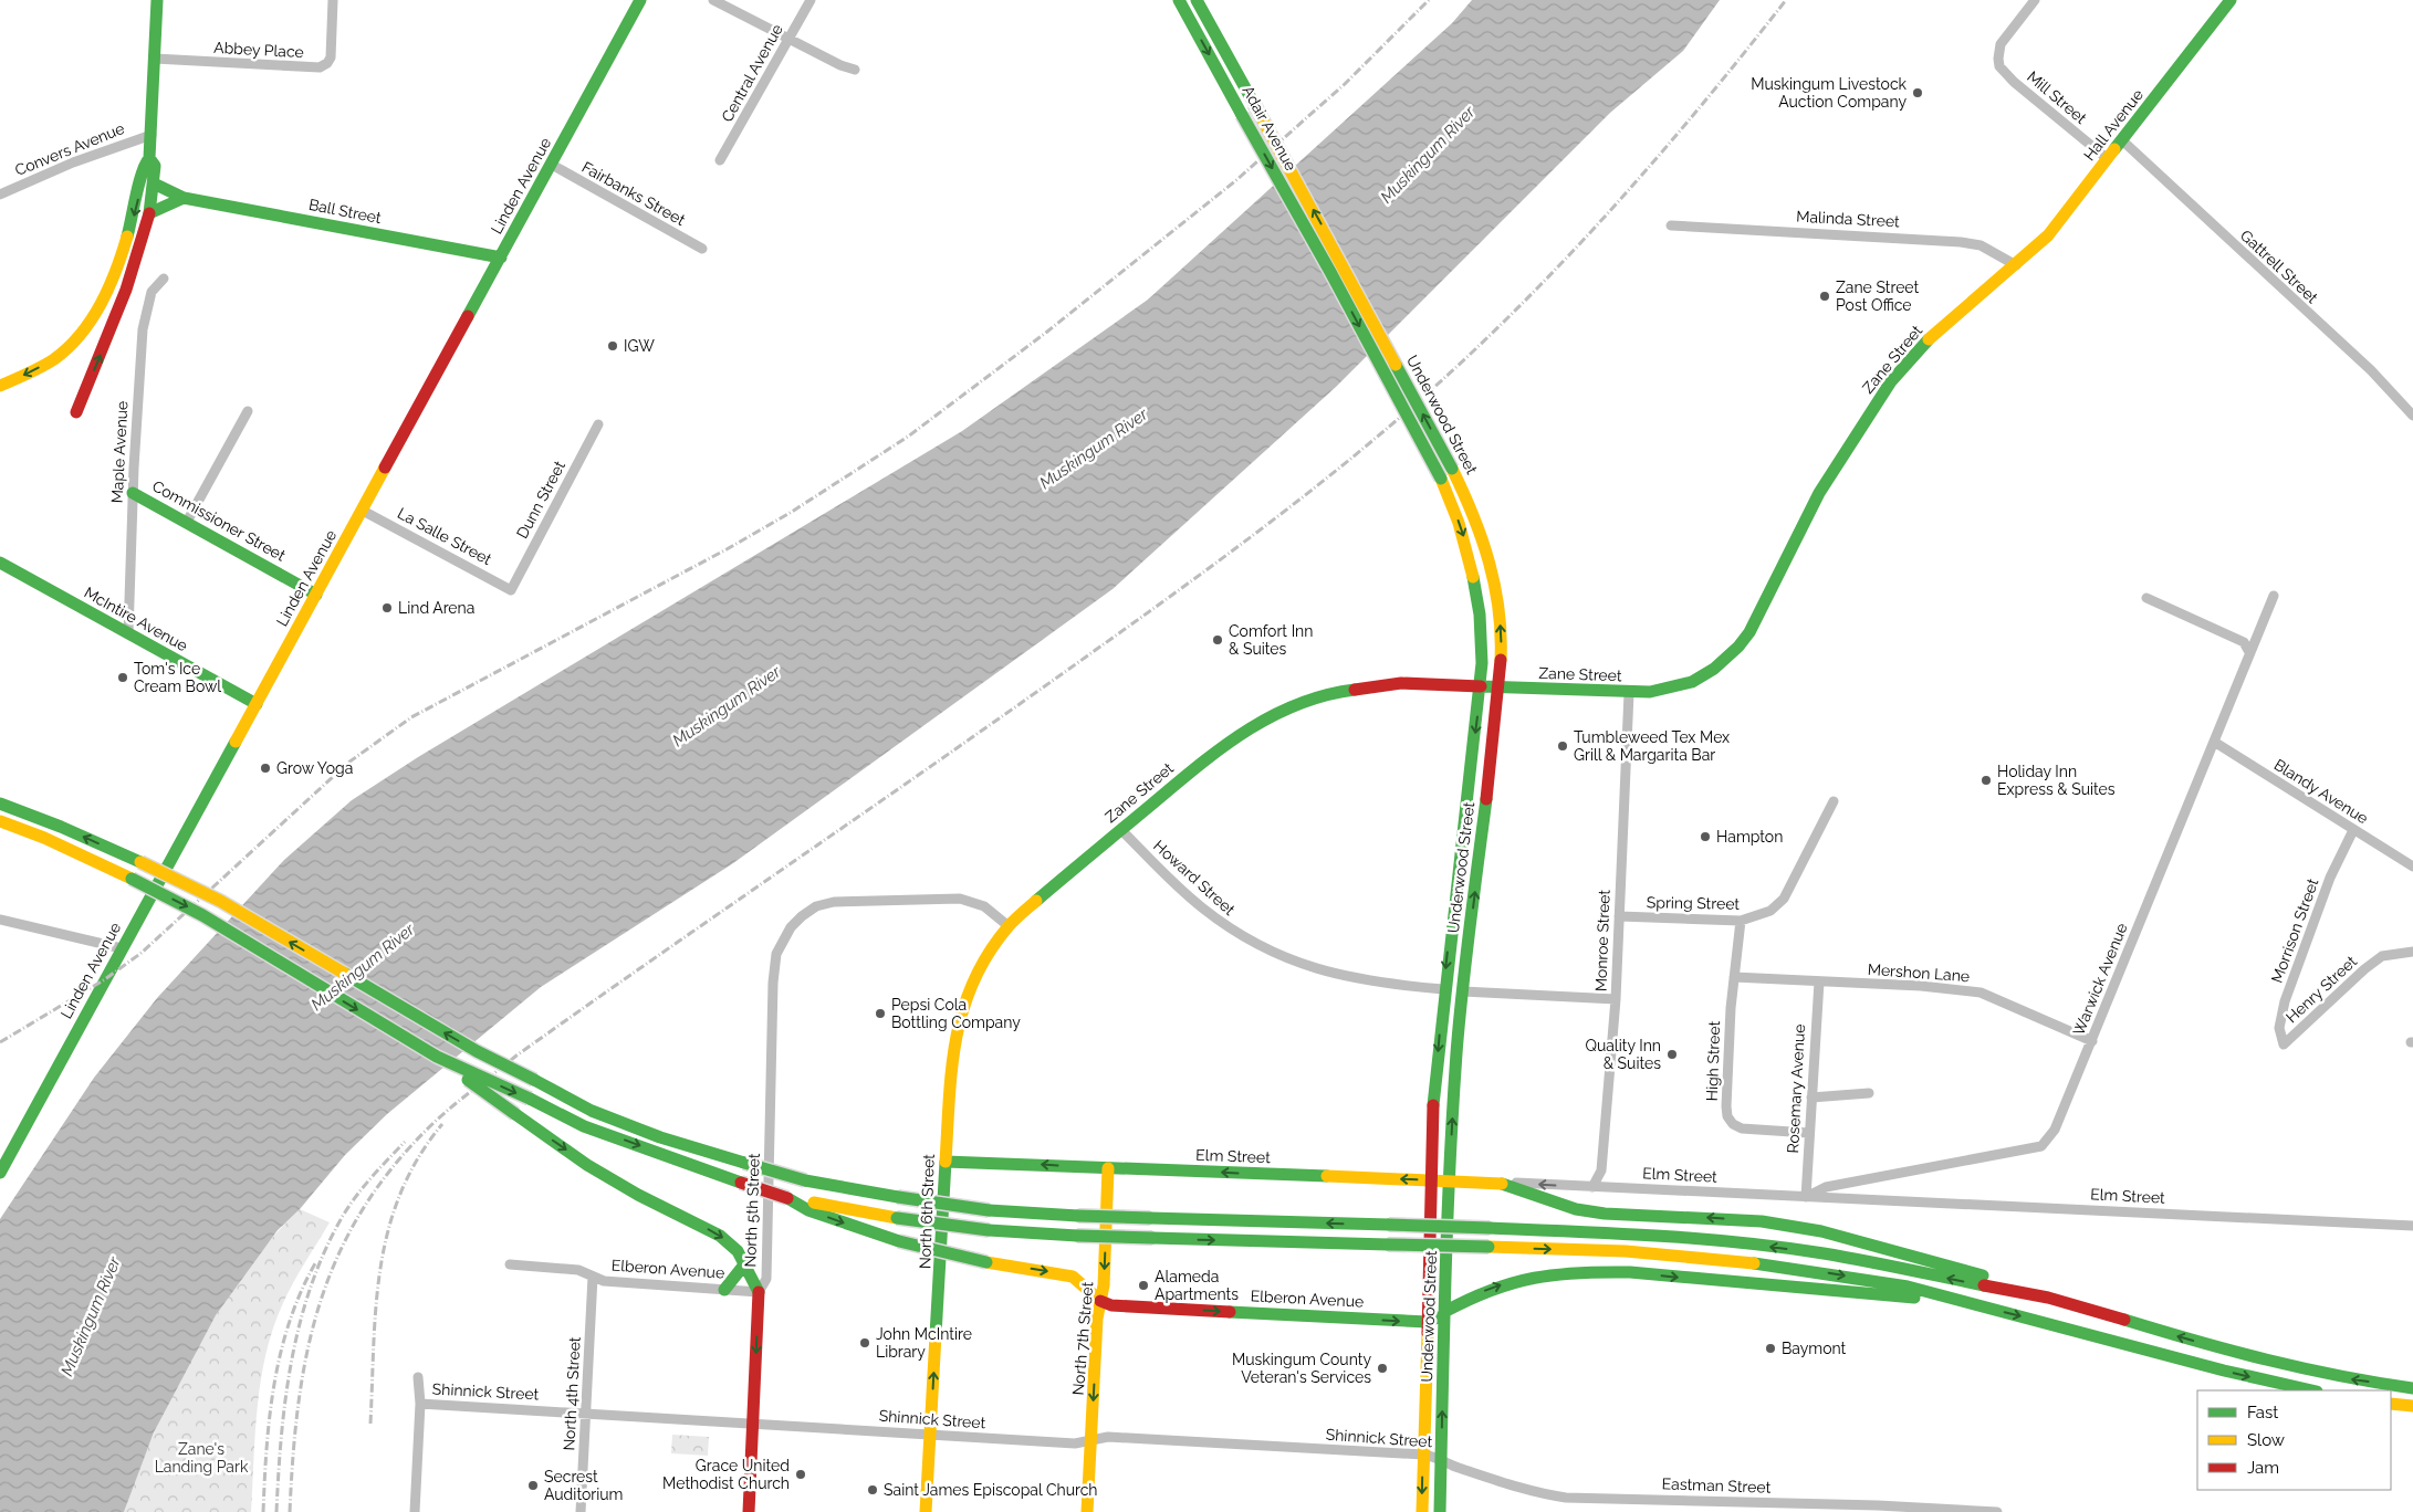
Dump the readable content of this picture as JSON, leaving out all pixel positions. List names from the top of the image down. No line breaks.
{"streets":{"main road":["Hall Avenue","Adair Avenue","Linden Avenue","Ball Street","Zane Street","Underwood Street","Commissioner Street","McIntire Avenue","Elm Street","North 5th Street","North 6th Street","Elberon Avenue","North 7th Street"],"street":["Abbey Place","Central Avenue","Mill Street","Convers Avenue","Fairbanks Street","Malinda Street","Gattrell Street","Maple Avenue","Dunn Street","La Salle Street","Blandy Avenue","Howard Street","Spring Street","Morrison Street","Monroe Street","Mershon Lane","Warwick Avenue","Henry Street","High Street","Rosemary Avenue","Shinnick Street","North 4th Street","Eastman Street"]},"crossings":[["Mill Street","Hall Avenue"],["Hall Avenue","Malinda Street"],["Hall Avenue","Gattrell Street"],["Hall Avenue","Zane Street"],["Adair Avenue","Underwood Street"],["Linden Avenue","Fairbanks Street"],["Linden Avenue","Ball Street"],["Linden Avenue","Commissioner Street"],["Linden Avenue","La Salle Street"],["Linden Avenue","McIntire Avenue"],["Malinda Street","Zane Street"],["Zane Street","Underwood Street"],["Zane Street","Howard Street"],["Zane Street","Monroe Street"],["Zane Street","North 5th Street"],["Zane Street","North 6th Street"],["Underwood Street","Howard Street"],["Underwood Street","Elm Street"],["Underwood Street","Elberon Avenue"],["Underwood Street","Shinnick Street"],["Underwood Street","Eastman Street"],["Maple Avenue","Commissioner Street"],["Maple Avenue","McIntire Avenue"],["Dunn Street","La Salle Street"],["Blandy Avenue","Morrison Street"],["Blandy Avenue","Warwick Avenue"],["Spring Street","Monroe Street"],["Spring Street","High Street"],["Morrison Street","Henry Street"],["Monroe Street","Elm Street"],["Mershon Lane","Warwick Avenue"],["Mershon Lane","High Street"],["Mershon Lane","Rosemary Avenue"],["Warwick Avenue","Rosemary Avenue"],["Warwick Avenue","Elm Street"],["High Street","Rosemary Avenue"],["Rosemary Avenue","Elm Street"],["Elm Street","North 6th Street"],["Elm Street","North 7th Street"],["North 5th Street","North 6th Street"],["North 5th Street","Elberon Avenue"],["North 5th Street","Shinnick Street"],["North 6th Street","Shinnick Street"],["Elberon Avenue","North 7th Street"],["Elberon Avenue","North 4th Street"],["North 7th Street","Shinnick Street"],["Shinnick Street","North 4th Street"],["Shinnick Street","Eastman Street"]],"one_way":["North 6th Street","Elberon Avenue","North 7th Street"],"water":["Muskingum River"],"parks":["Zane's Landing Park"],"places":["Muskingum Livestock Auction Company","Zane Street Post Office","IGW","Lind Arena","Comfort Inn & Suites","Tom's Ice Cream Bowl","Tumbleweed Tex Mex Grill & Margarita Bar","Grow Yoga","Holiday Inn Express & Suites","Hampton","Pepsi Cola Bottling Company","Quality Inn & Suites","Alameda Apartments","John McIntire Library","Baymont","Muskingum County Veteran's Services","Grace United Methodist Church","Secrest Auditorium","Saint James Episcopal Church"],"legend":["Fast","Slow","Jam"]}
